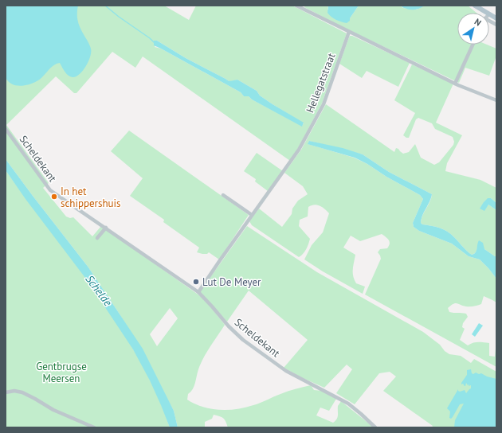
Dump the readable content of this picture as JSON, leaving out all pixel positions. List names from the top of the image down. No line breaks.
{"streets":{"street":["Hellegatstraat","Scheldekant"]},"crossings":[["Hellegatstraat","Scheldekant"]],"water":["Schelde"],"parks":["Gentbrugse Meersen"],"places":["In het schippershuis","Lut De Meyer"],"north":"top right"}
